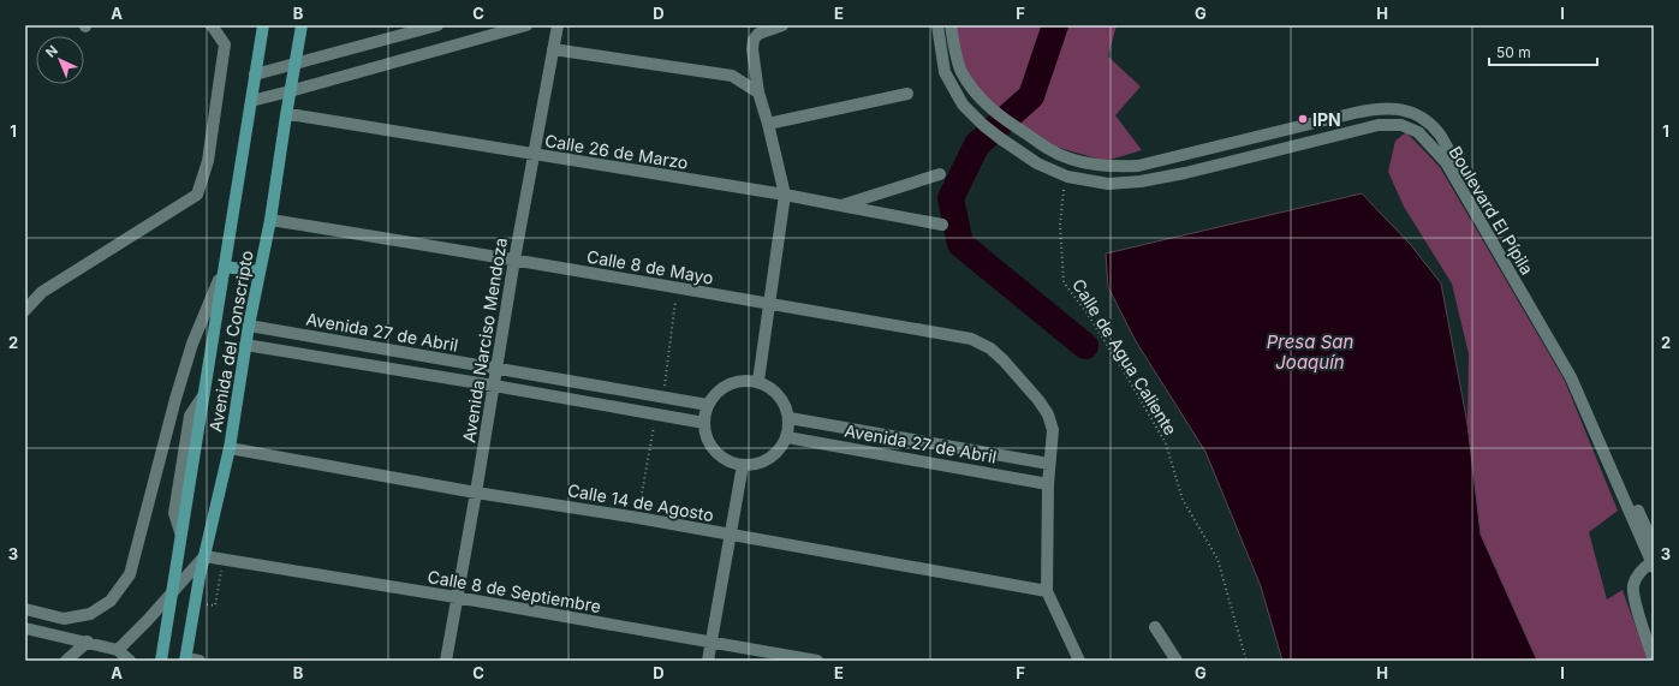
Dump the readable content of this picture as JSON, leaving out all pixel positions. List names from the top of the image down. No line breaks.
{"streets":{"main road":["Avenida del Conscripto"],"street":["Calle 26 de Marzo","Boulevard El Pípila","Calle 8 de Mayo","Avenida 27 de Abril","Avenida Narciso Mendoza","Calle 14 de Agosto","Calle 8 de Septiembre"],"path":["Calle de Agua Caliente"]},"crossings":[["Calle 26 de Marzo","Avenida Narciso Mendoza"],["Calle 26 de Marzo","Avenida del Conscripto"],["Calle 8 de Mayo","Avenida 27 de Abril"],["Calle 8 de Mayo","Avenida Narciso Mendoza"],["Calle 8 de Mayo","Avenida del Conscripto"],["Calle 8 de Mayo","Calle 14 de Agosto"],["Avenida 27 de Abril","Avenida Narciso Mendoza"],["Avenida 27 de Abril","Avenida del Conscripto"],["Avenida Narciso Mendoza","Calle 14 de Agosto"],["Avenida Narciso Mendoza","Calle 8 de Septiembre"],["Avenida del Conscripto","Calle 14 de Agosto"],["Avenida del Conscripto","Calle 8 de Septiembre"]],"water":["Presa San Joaquín"],"places":["IPN"],"scale_bar":"50 m","north":"top left","grid":{"columns":["A","B","C","D","E","F","G","H","I"],"rows":["1","2","3"]}}
